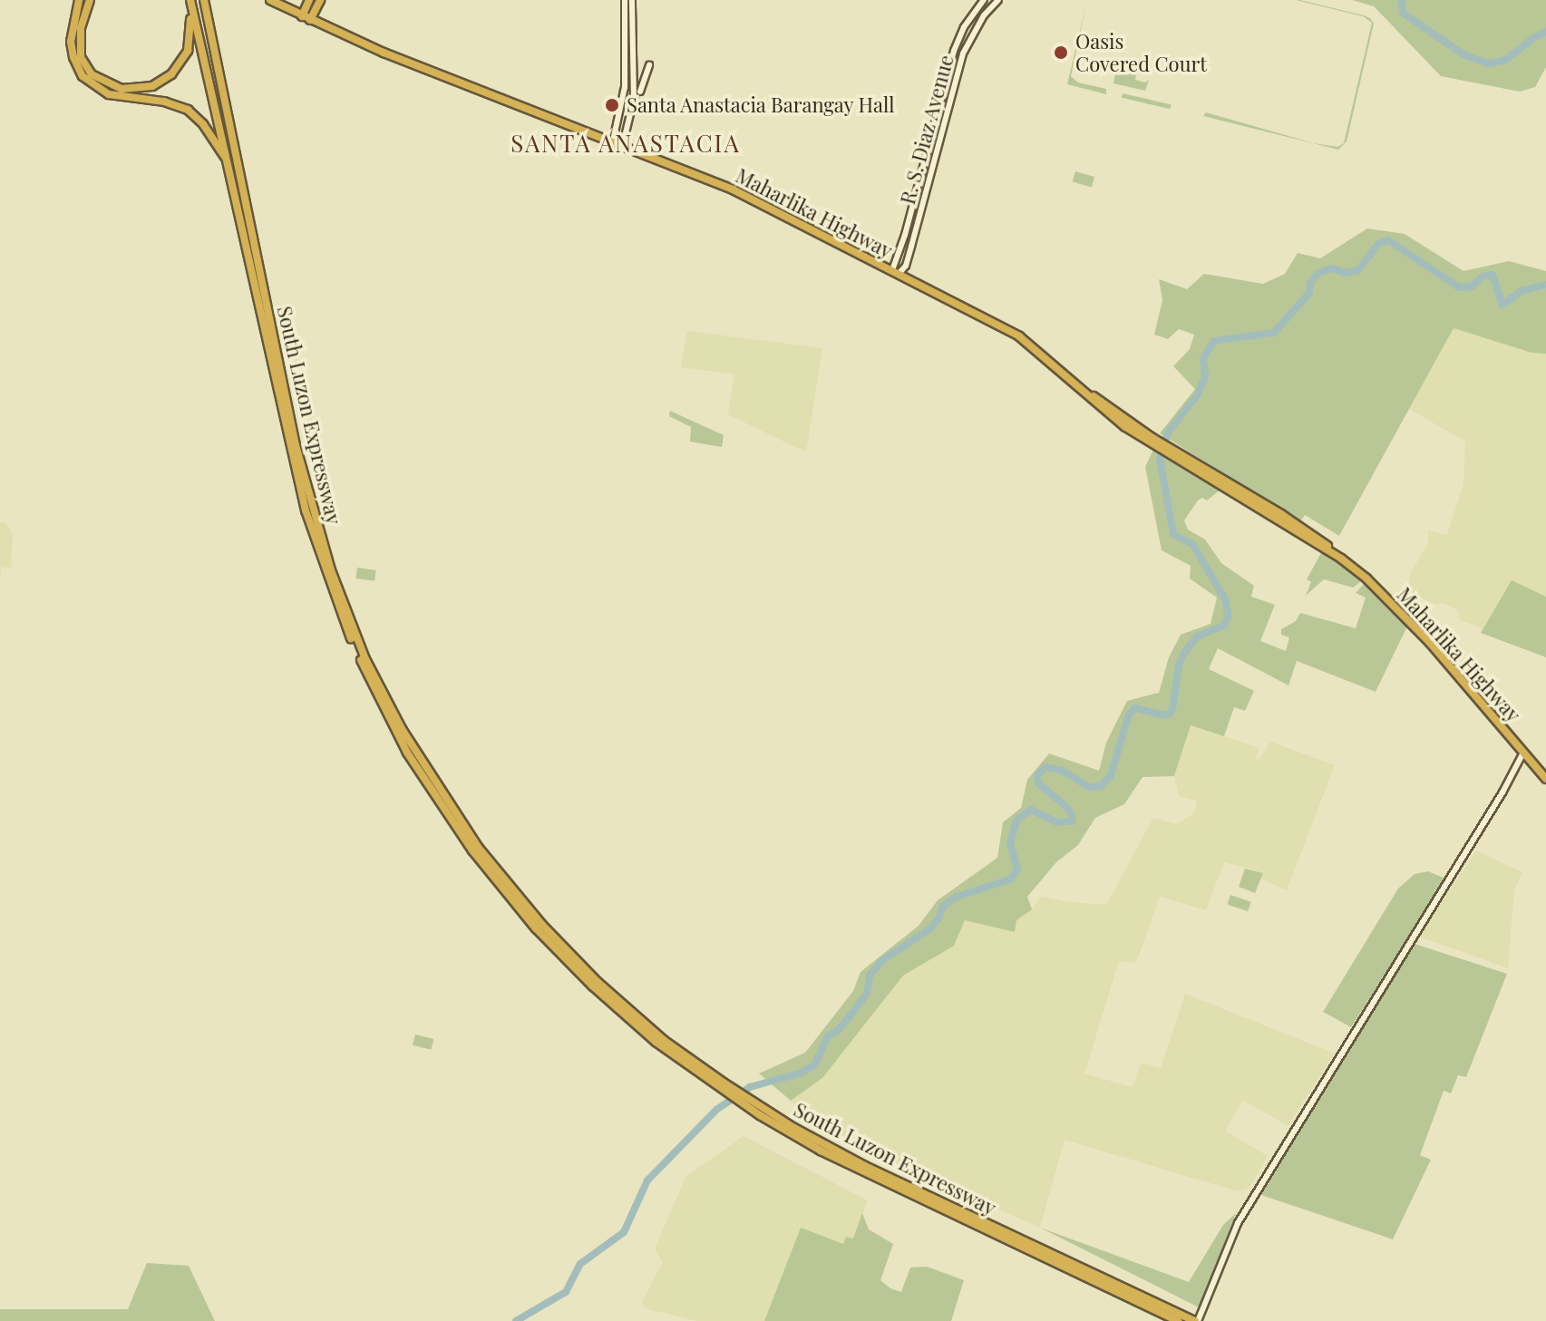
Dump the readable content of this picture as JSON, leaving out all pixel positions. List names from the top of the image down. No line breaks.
{"streets":{"highway":["Maharlika Highway","South Luzon Expressway"],"street":["R. S. Diaz Avenue"]},"crossings":[["R. S. Diaz Avenue","Maharlika Highway"]],"districts":["SANTA ANASTACIA"],"places":["Oasis Covered Court","Santa Anastacia Barangay Hall"]}
